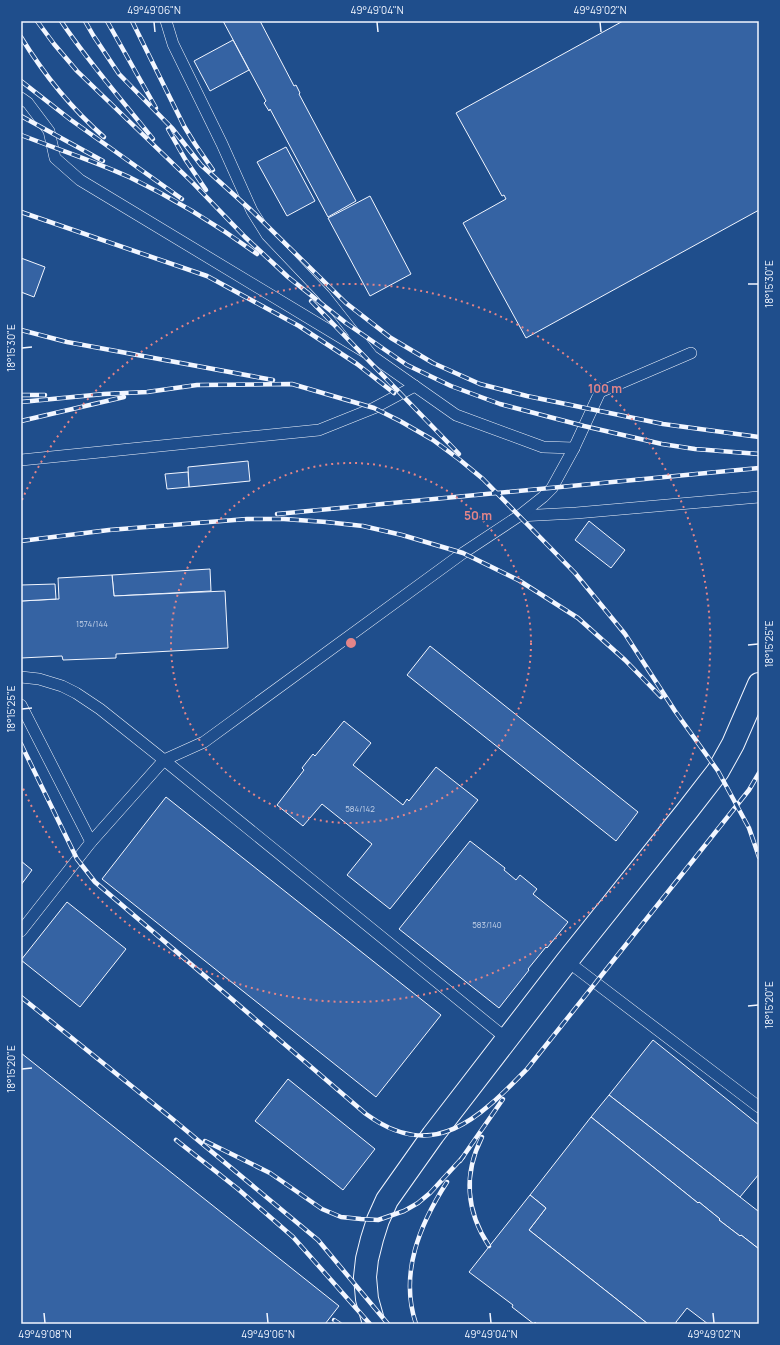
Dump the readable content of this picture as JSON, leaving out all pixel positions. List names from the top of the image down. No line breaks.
{"house_numbers":["1574/144","584/142","583/140"],"coordinates":["49°49'06\"N","49°49'04\"N","49°49'02\"N","18°15'30\"E","18°15'25\"E","18°15'20\"E","49°49'08\"N"],"rings":["100 m","50 m"]}
